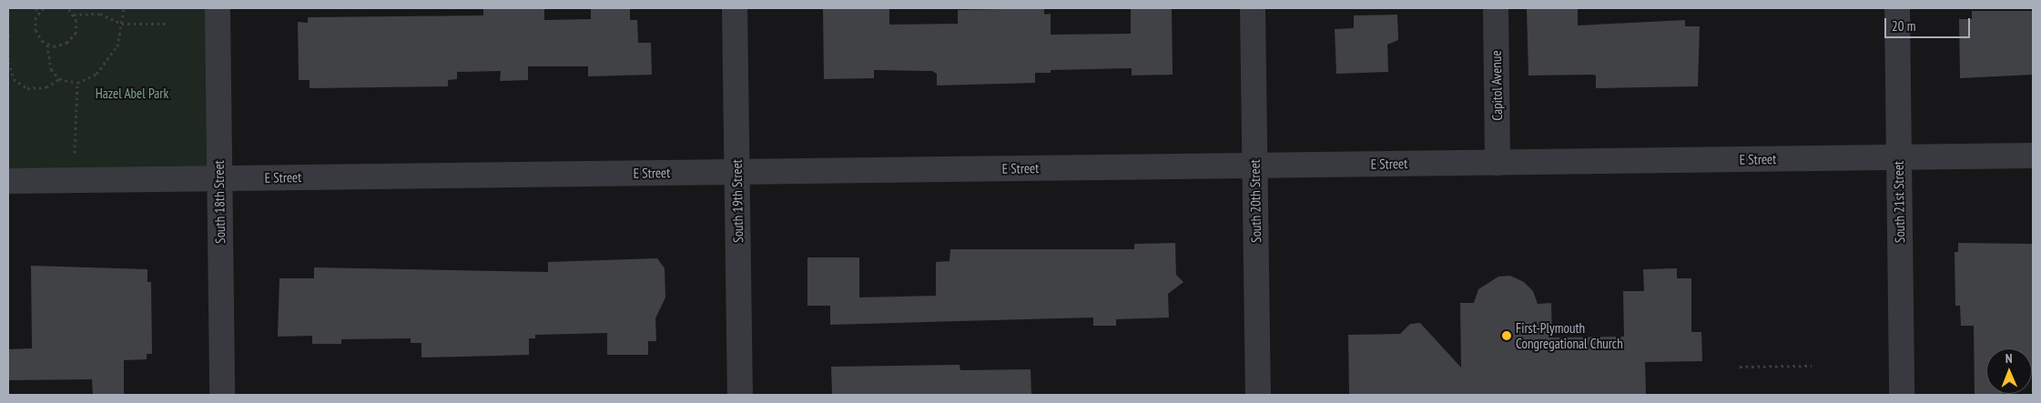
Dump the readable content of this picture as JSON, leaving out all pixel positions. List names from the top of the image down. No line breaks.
{"streets":{"street":["Capitol Avenue","E Street","South 19th Street","South 20th Street","South 18th Street","South 21st Street"]},"crossings":[["Capitol Avenue","E Street"],["E Street","South 19th Street"],["E Street","South 20th Street"],["E Street","South 18th Street"],["E Street","South 21st Street"]],"parks":["Hazel Abel Park"],"places":["First-Plymouth Congregational Church"],"scale_bar":"20 m","north":"top"}
